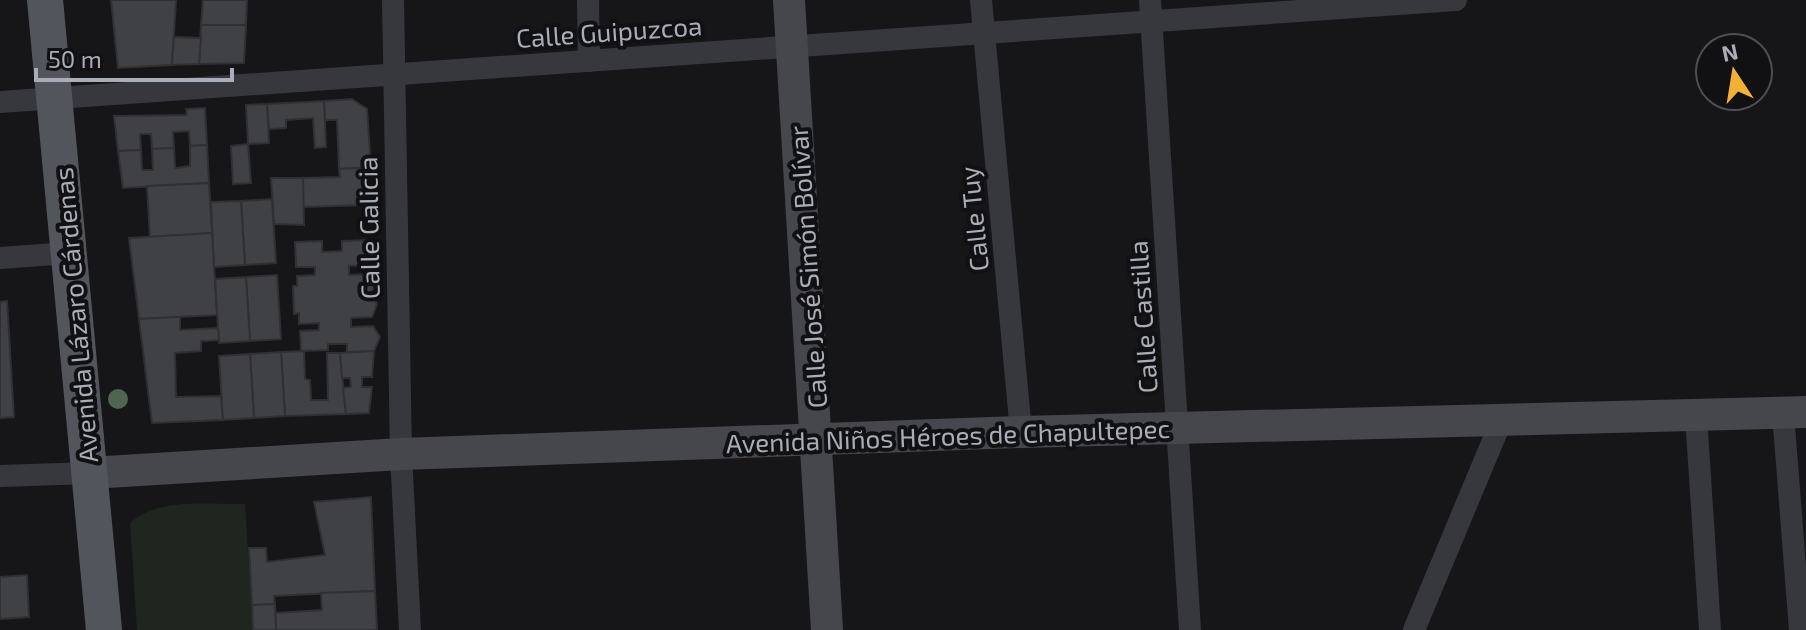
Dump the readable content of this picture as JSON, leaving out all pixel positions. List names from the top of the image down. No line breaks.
{"streets":{"main road":["Avenida Lázaro Cárdenas"],"street":["Calle Guipuzcoa","Calle Tuy","Calle Galicia","Calle José Simón Bolívar","Calle Castilla","Avenida Niños Héroes de Chapultepec"]},"crossings":[["Calle Guipuzcoa","Calle Tuy"],["Calle Guipuzcoa","Calle Galicia"],["Calle Guipuzcoa","Calle José Simón Bolívar"],["Calle Guipuzcoa","Avenida Lázaro Cárdenas"],["Calle Guipuzcoa","Calle Castilla"],["Calle Tuy","Avenida Niños Héroes de Chapultepec"],["Calle Galicia","Avenida Niños Héroes de Chapultepec"],["Calle José Simón Bolívar","Avenida Niños Héroes de Chapultepec"],["Avenida Lázaro Cárdenas","Avenida Niños Héroes de Chapultepec"],["Calle Castilla","Avenida Niños Héroes de Chapultepec"]],"scale_bar":"50 m","north":"top"}
